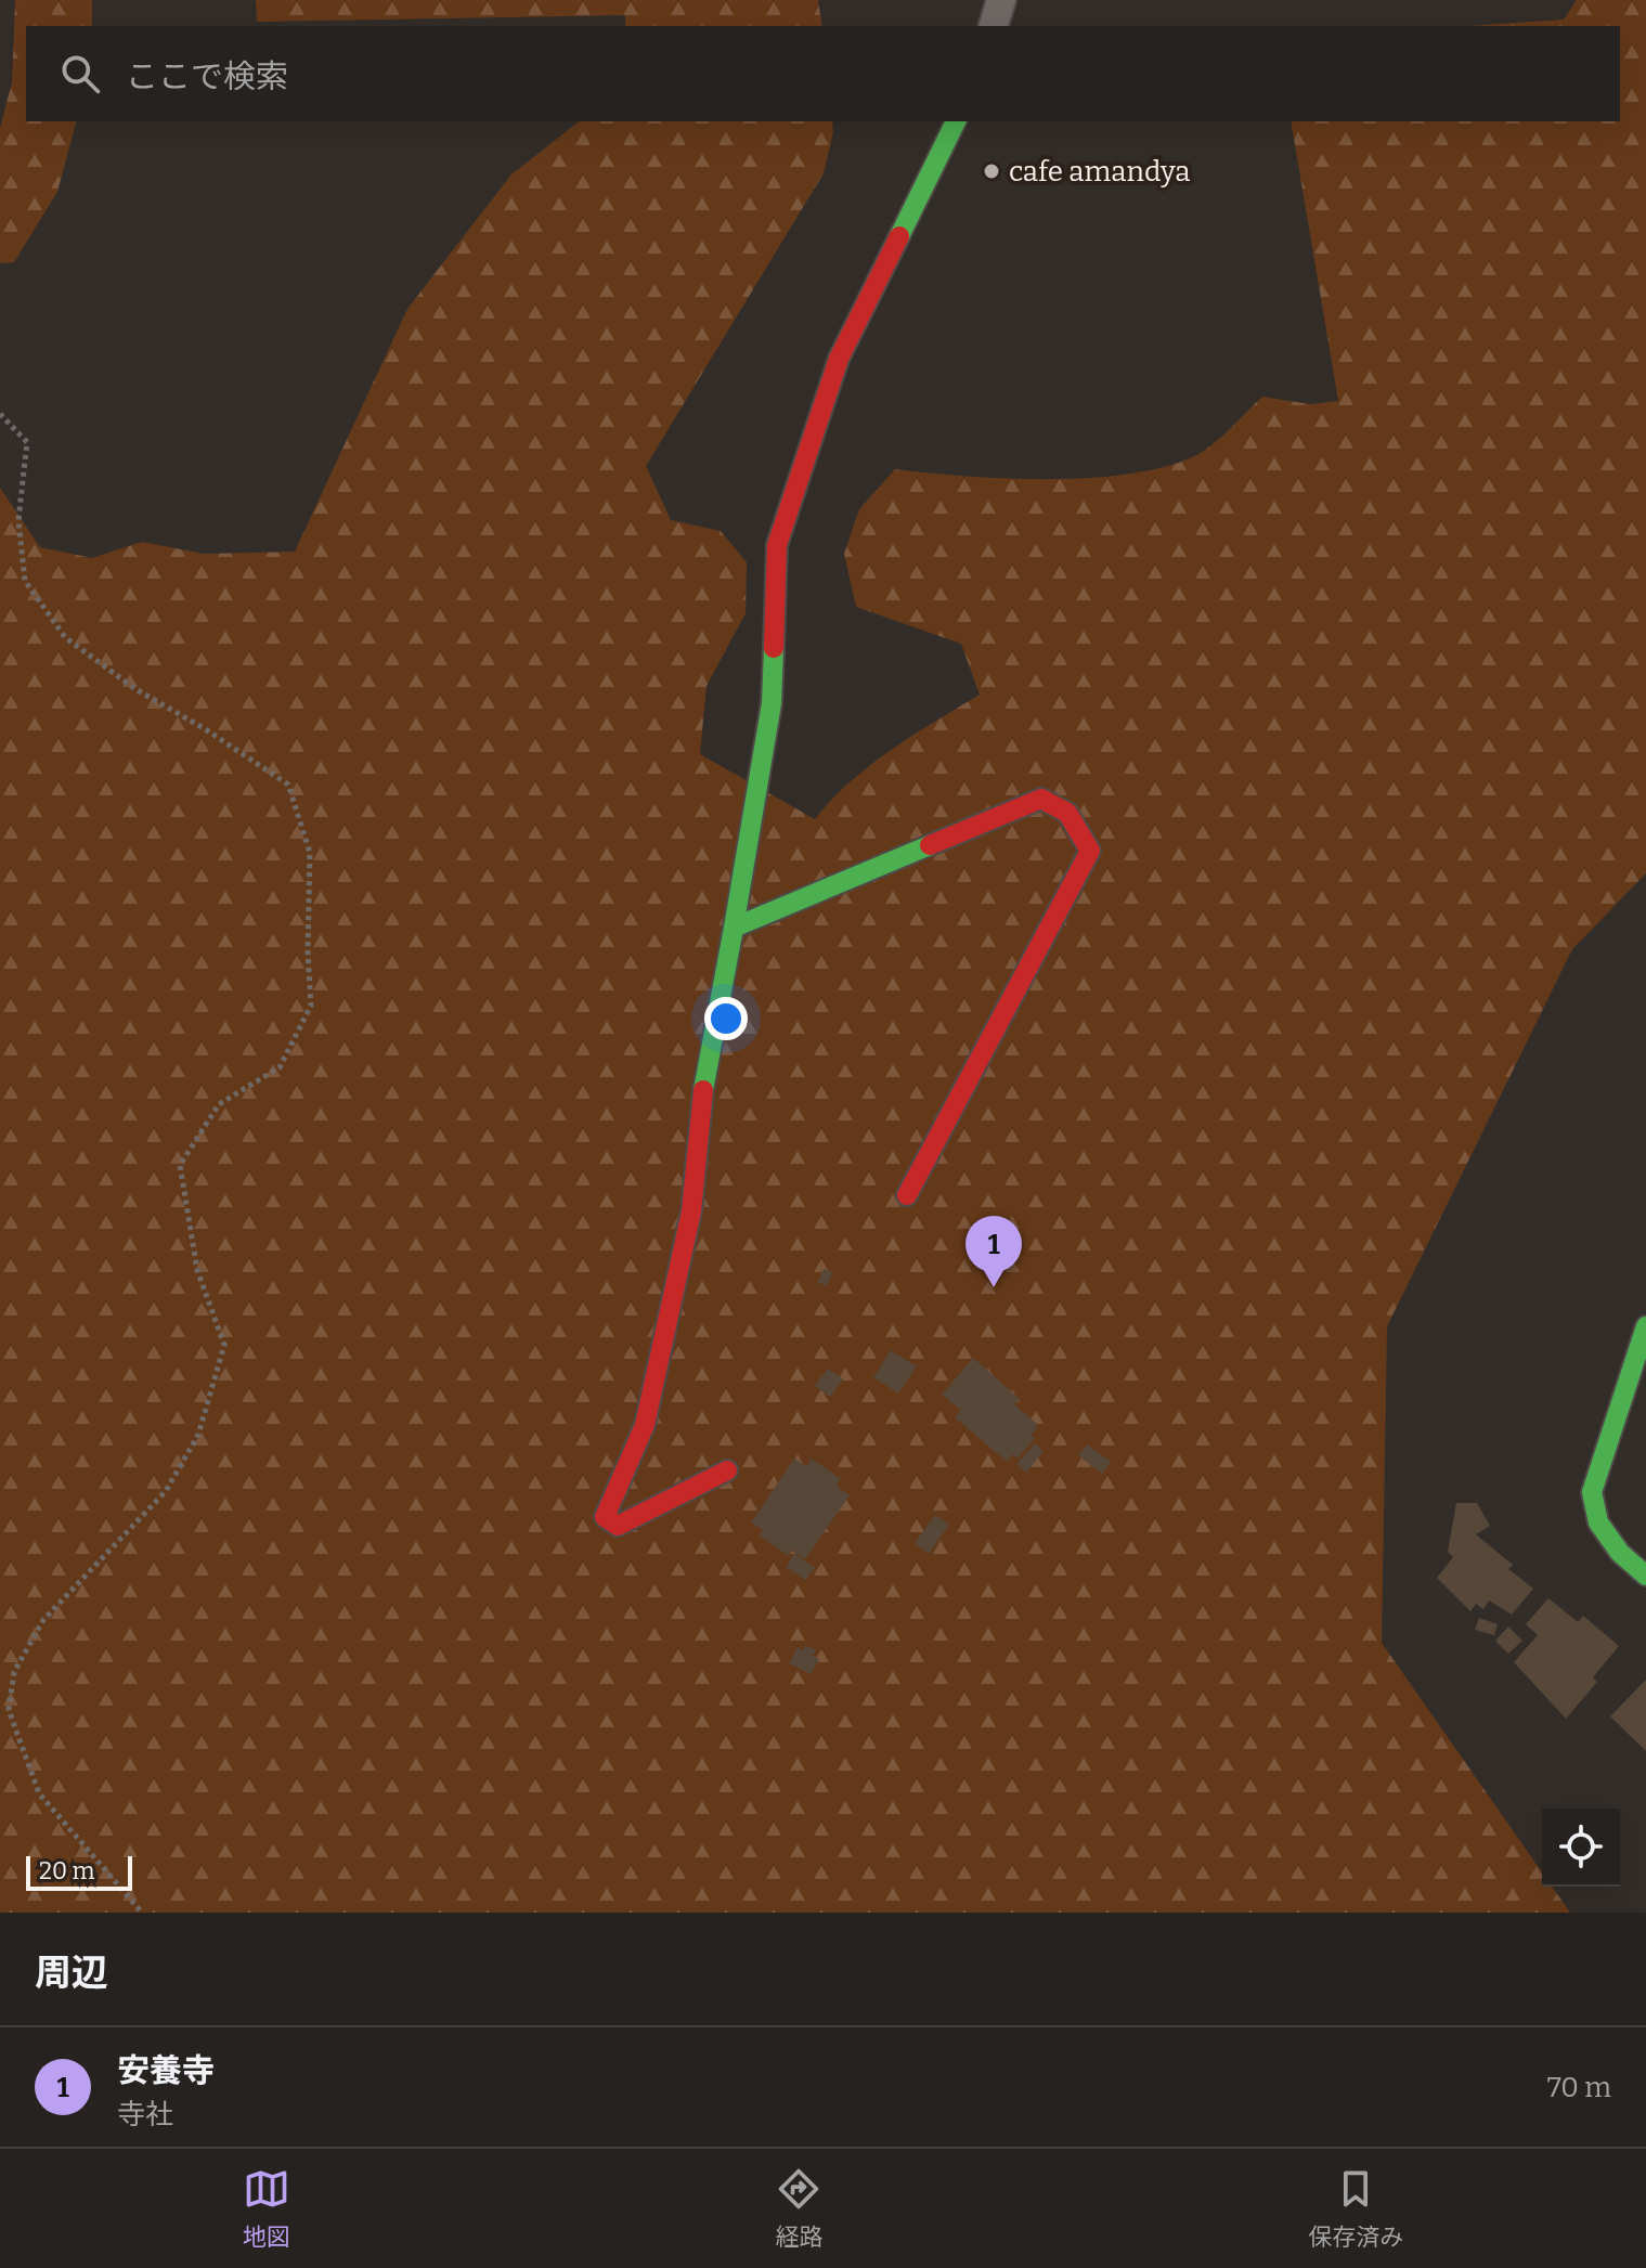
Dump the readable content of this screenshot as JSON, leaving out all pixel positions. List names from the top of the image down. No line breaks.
{"places":["cafe amandya"],"scale_bar":"20 m","page":{"search":"ここで検索","pins":"1","scale":"20 m","heading":"周辺","list":[{"mark":"1","name":"安養寺","note":"寺社","value":"70 m"}],"nav":["地図","経路","保存済み"]}}
